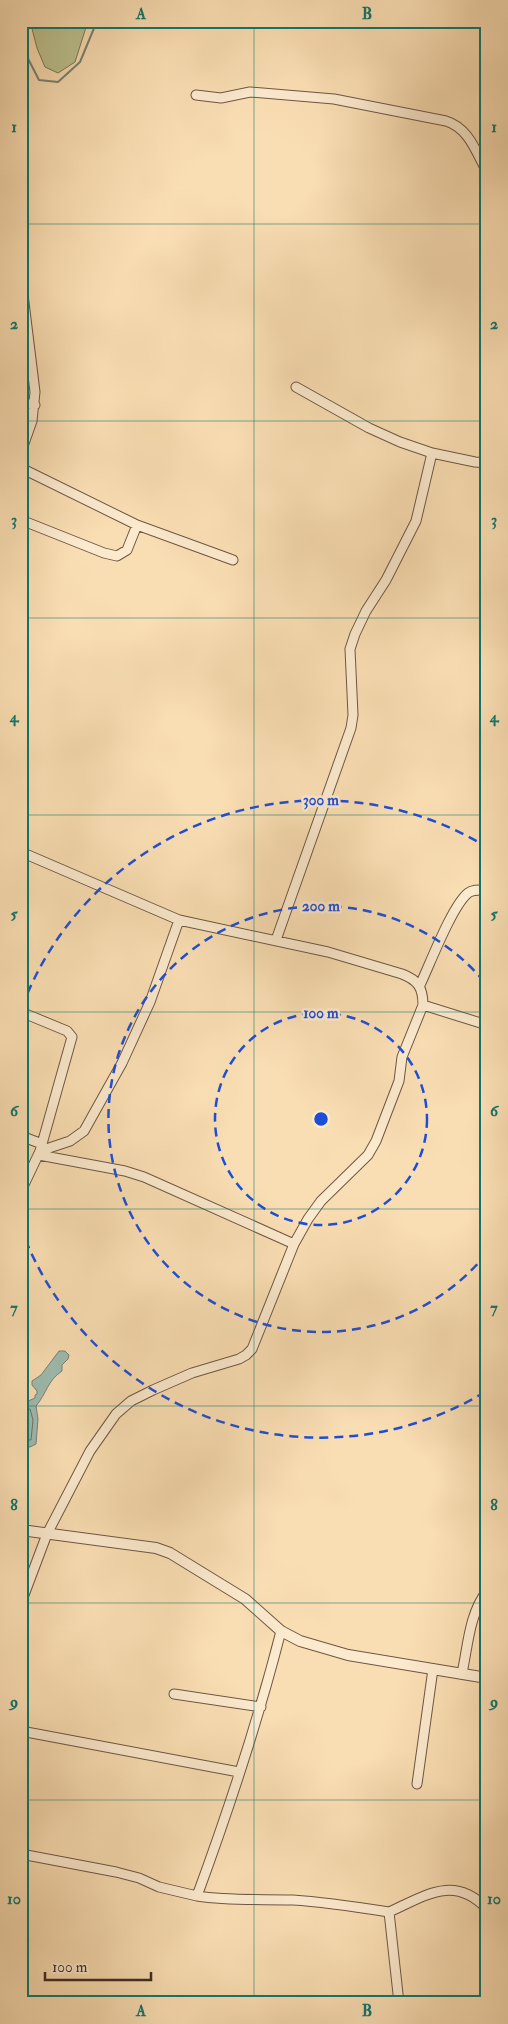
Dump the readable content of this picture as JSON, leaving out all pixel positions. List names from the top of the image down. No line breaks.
{"scale_bar":"100 m","grid":{"columns":["A","B"],"rows":["1","2","3","4","5","6","7","8","9","10"]},"rings":["300 m","200 m","100 m"]}
